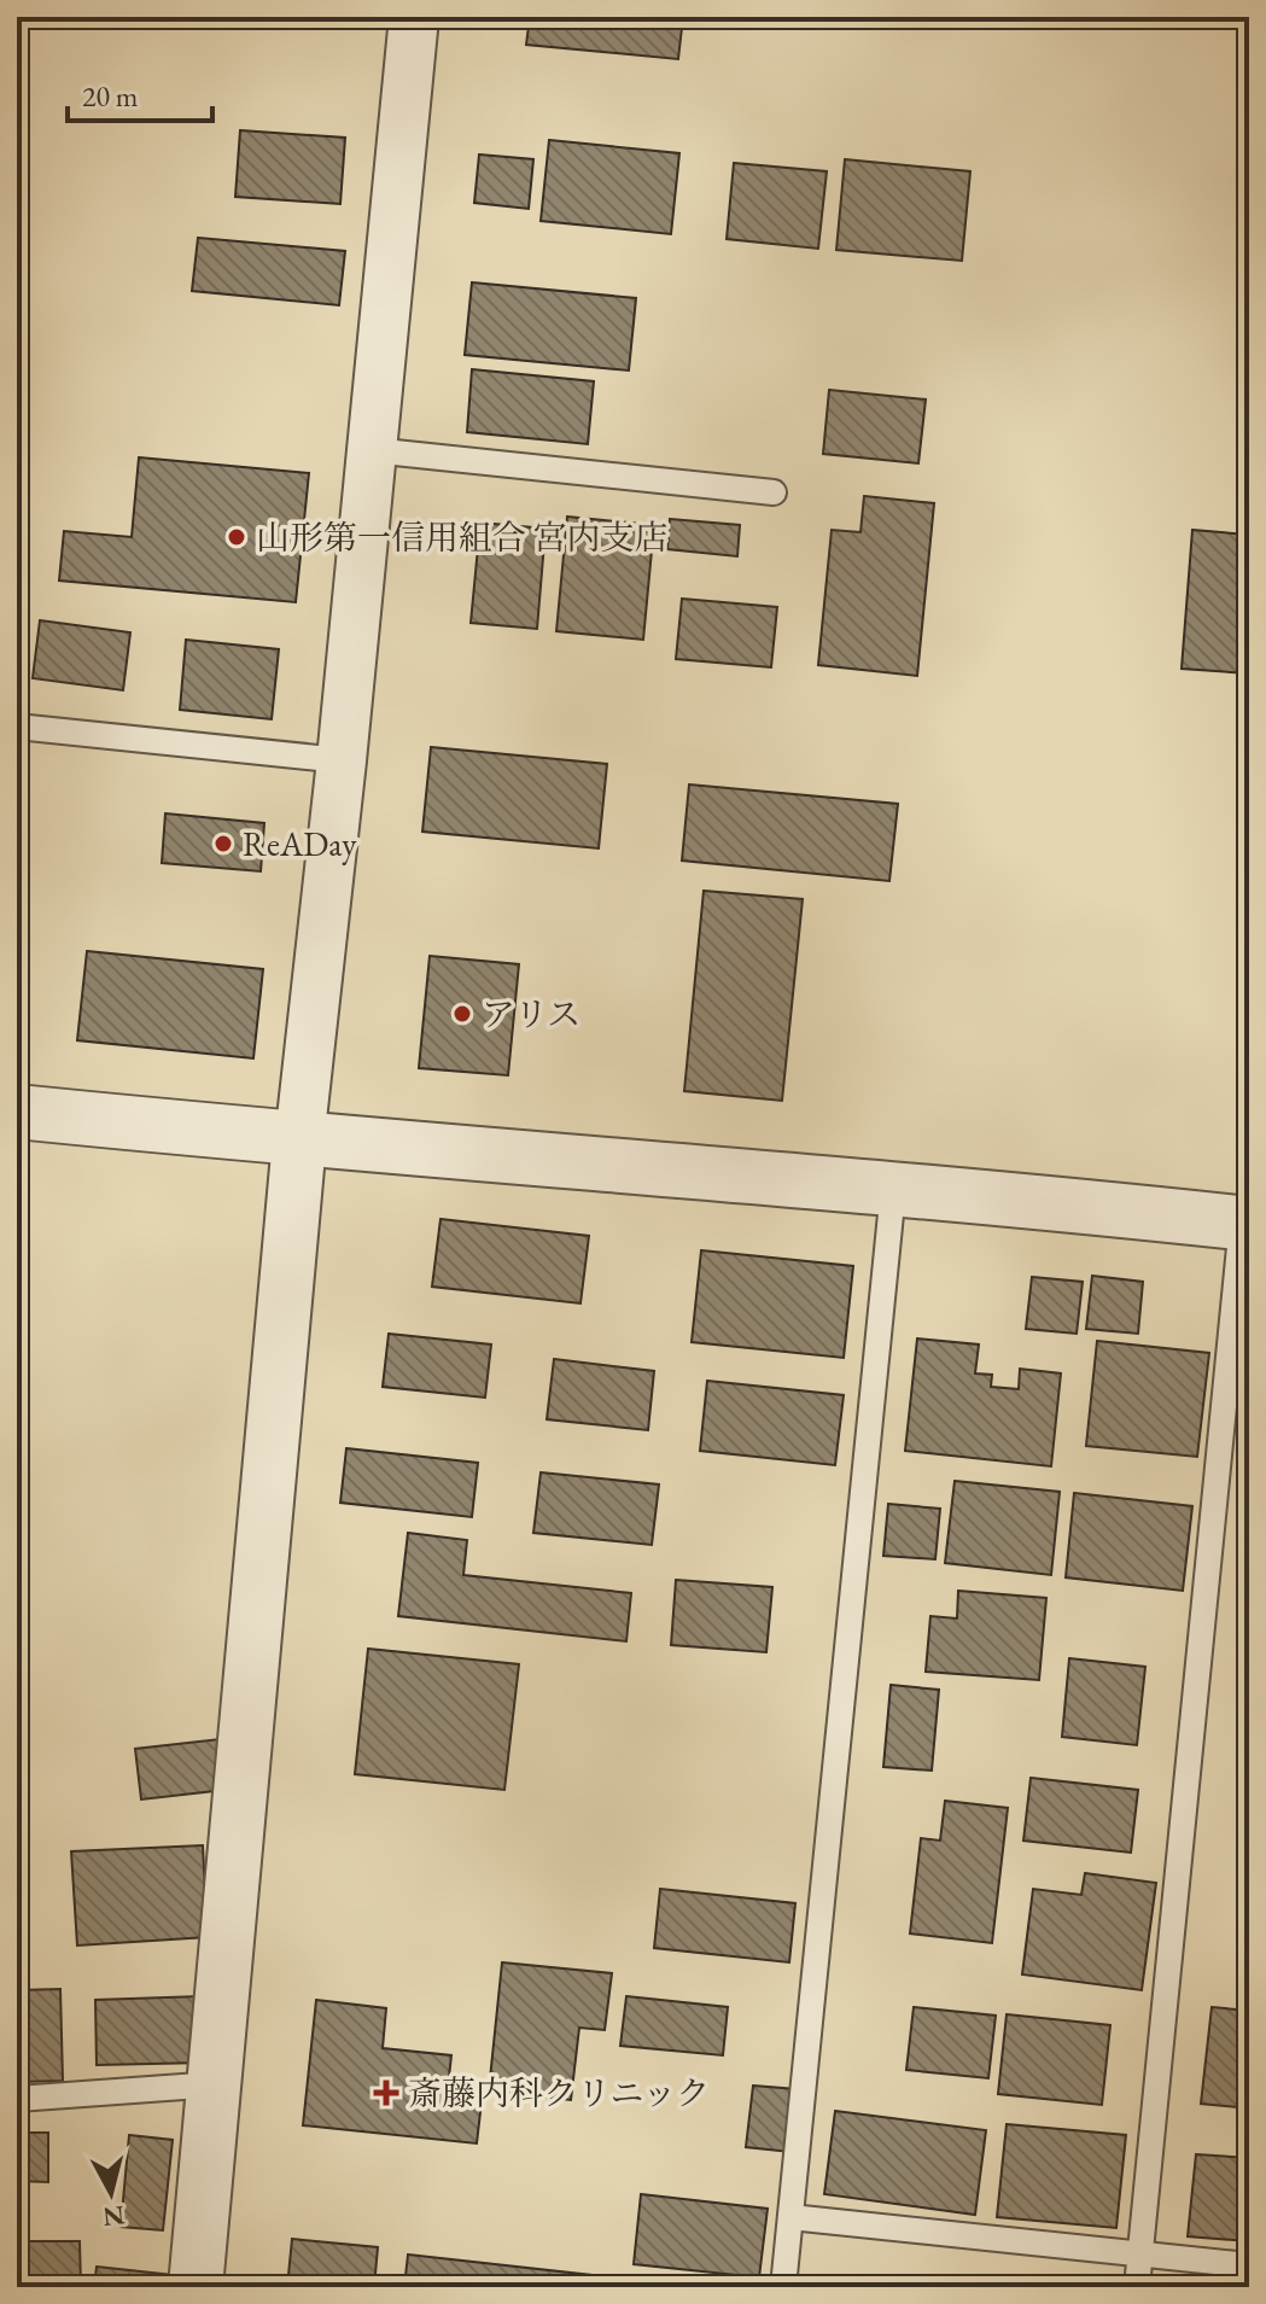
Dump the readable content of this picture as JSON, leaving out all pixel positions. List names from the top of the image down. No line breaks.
{"places":{"other":["山形第一信用組合 宮内支店","ReADay","アリス"],"health":["斎藤内科クリニック"]},"scale_bar":"20 m","north":"bottom"}
